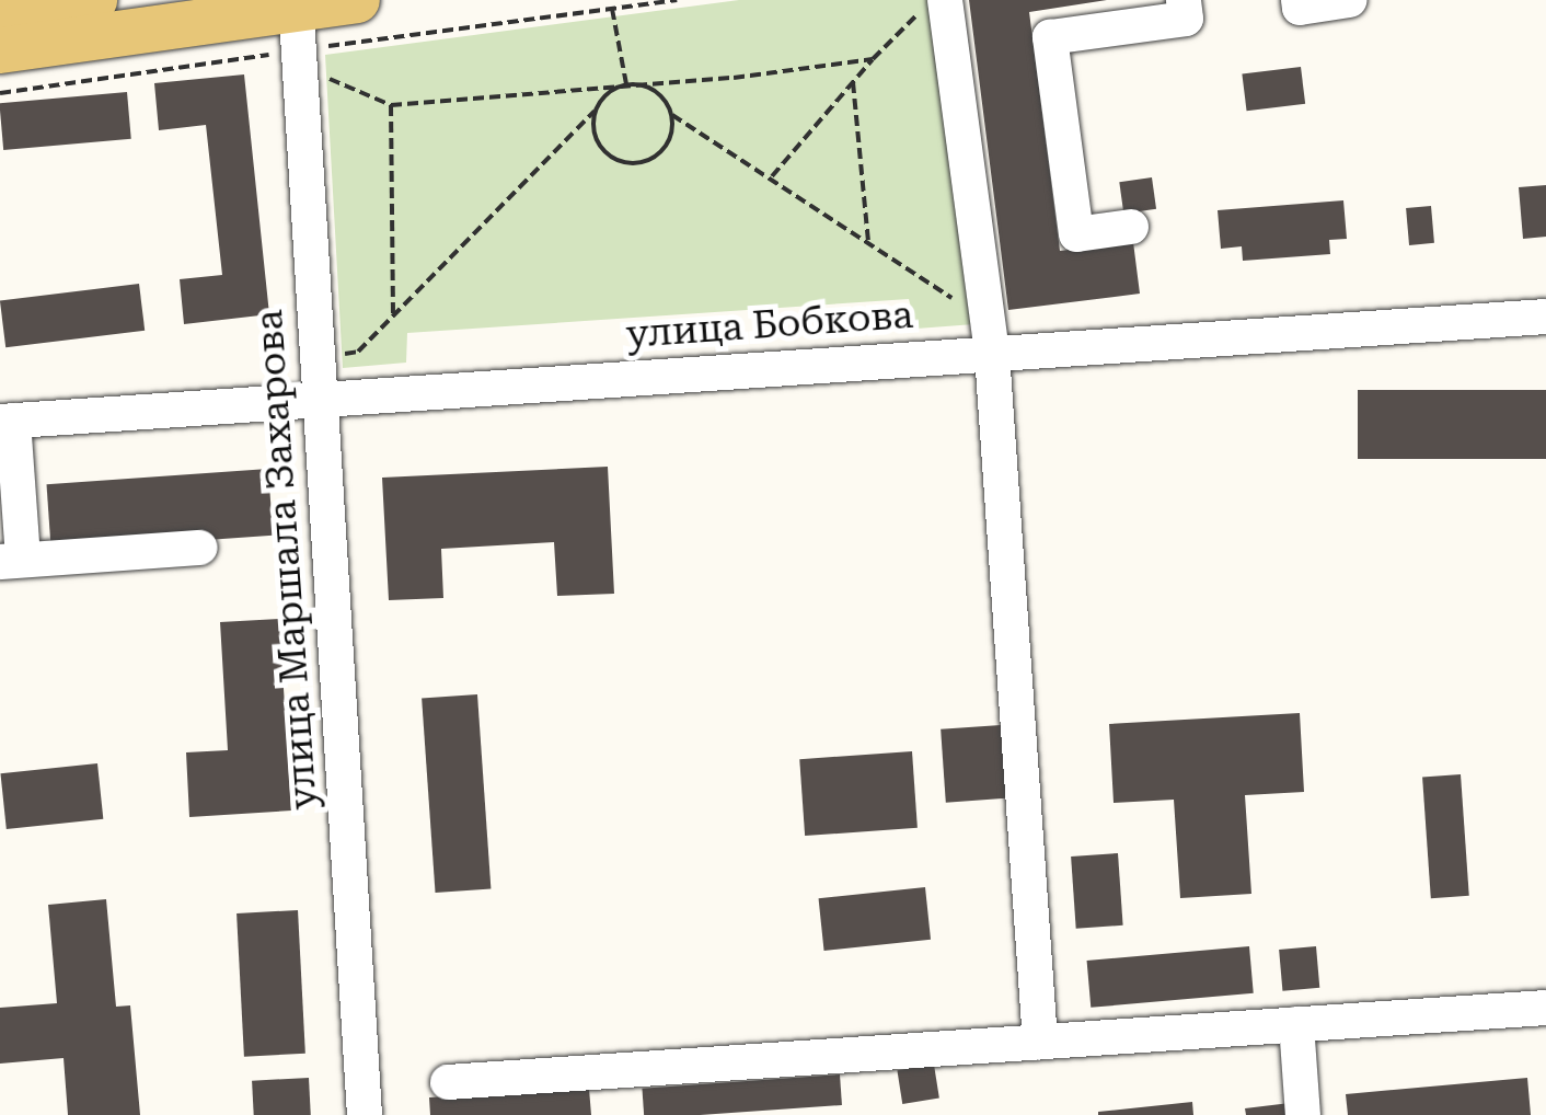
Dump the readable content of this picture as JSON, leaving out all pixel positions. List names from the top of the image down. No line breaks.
{"streets":{"street":["улица Бобкова","улица Маршала Захарова"]},"crossings":[["улица Бобкова","улица Маршала Захарова"]]}
